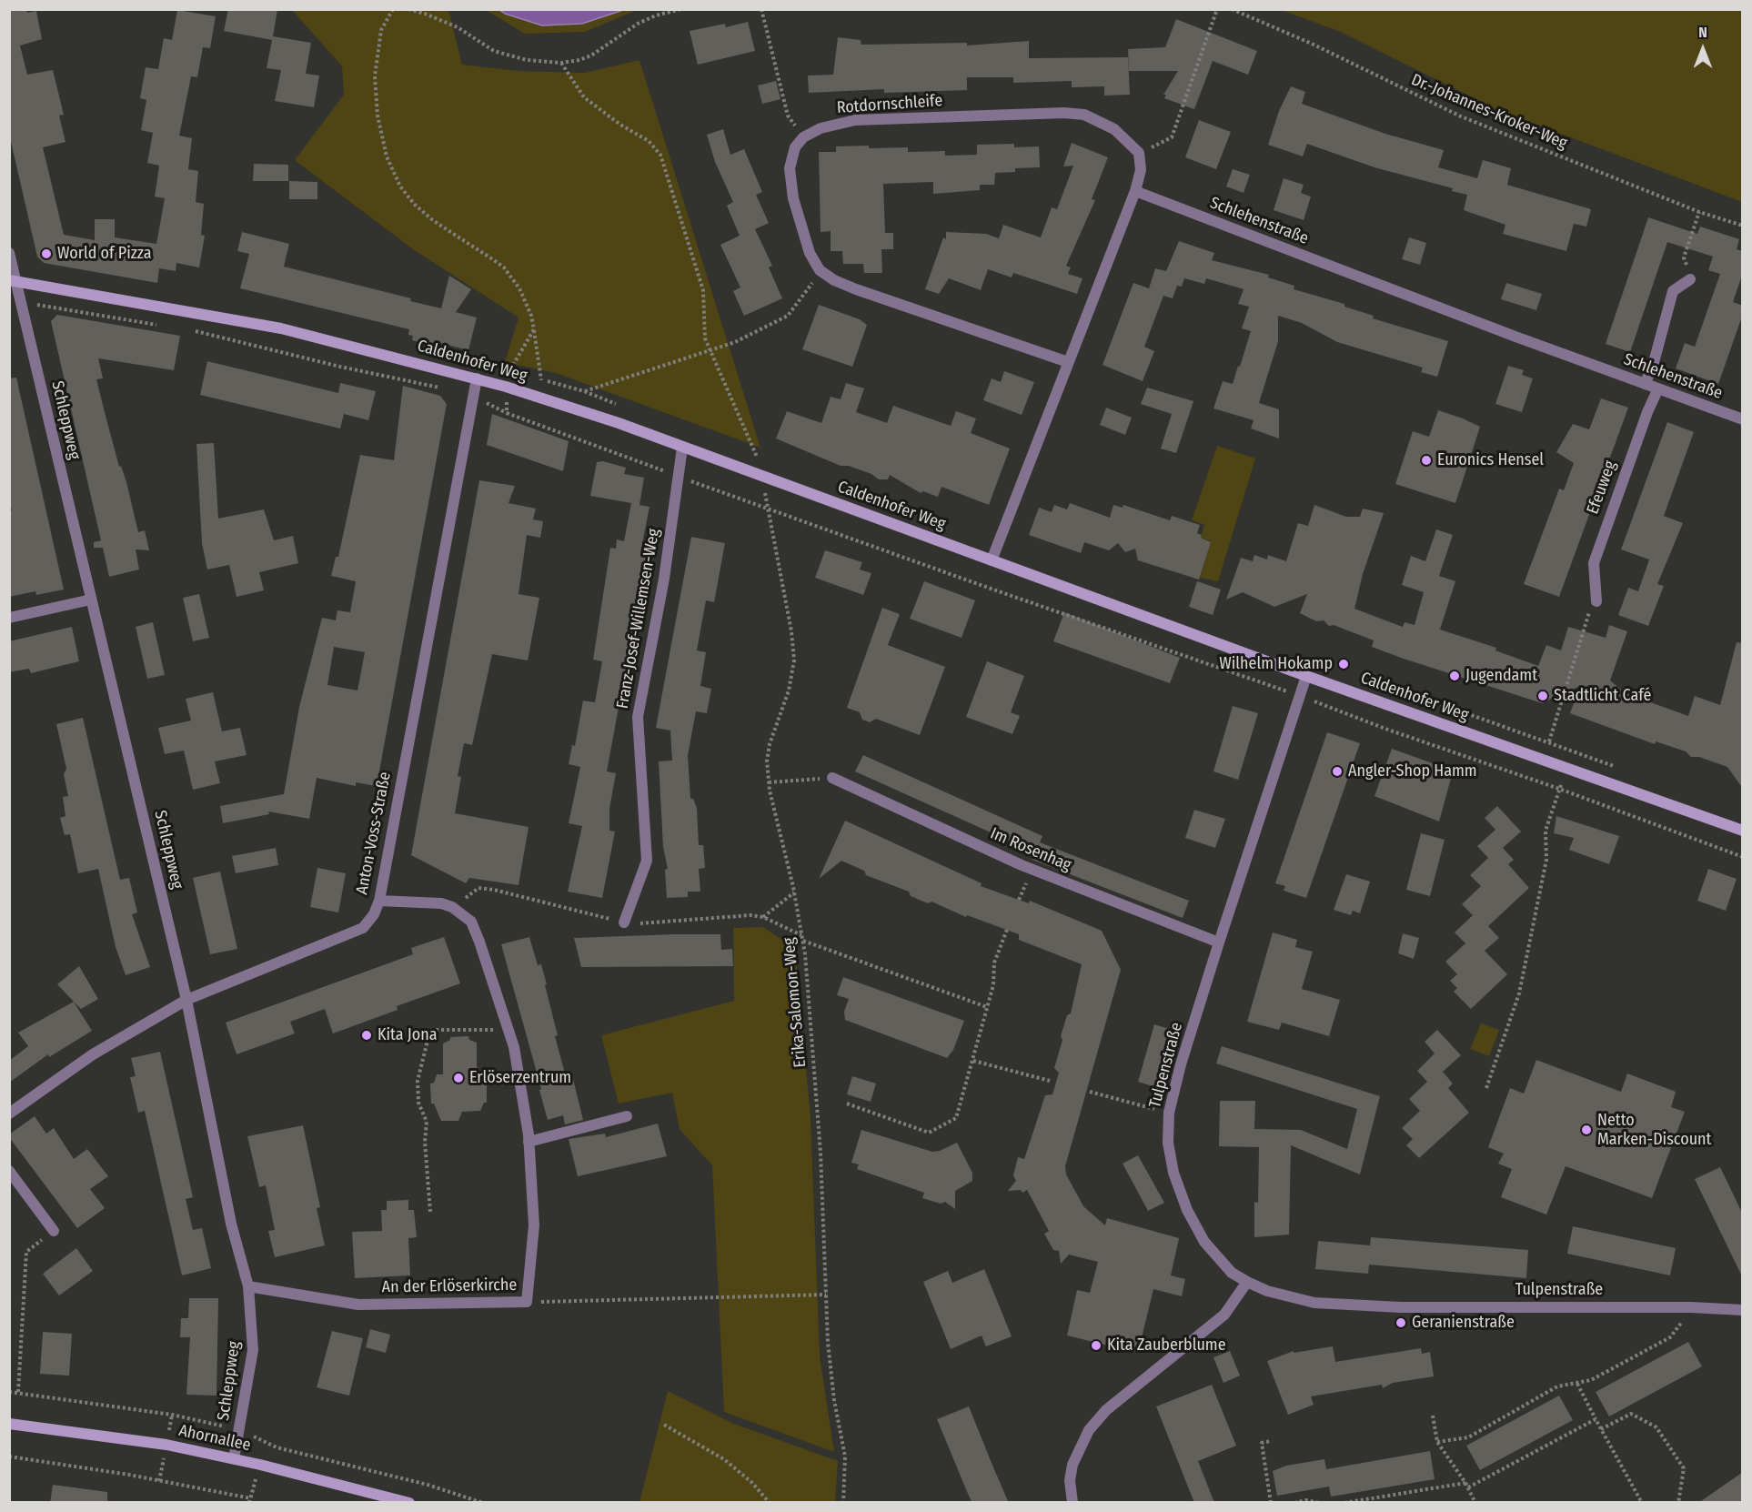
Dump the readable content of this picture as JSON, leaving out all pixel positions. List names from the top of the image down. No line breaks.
{"streets":{"street":["Rotdornschleife","Schlehenstraße","Caldenhofer Weg","Schleppweg","Efeuweg","Franz-Josef-Willemsen-Weg","Anton-Voss-Straße","Im Rosenhag","Tulpenstraße","An der Erlöserkirche","Ahornallee"],"path":["Dr.-Johannes-Kroker-Weg","Erika-Salomon-Weg"]},"crossings":[["Schlehenstraße","Efeuweg"],["Caldenhofer Weg","Schleppweg"],["Caldenhofer Weg","Franz-Josef-Willemsen-Weg"],["Caldenhofer Weg","Anton-Voss-Straße"],["Caldenhofer Weg","Tulpenstraße"],["Schleppweg","Anton-Voss-Straße"],["Schleppweg","An der Erlöserkirche"],["Schleppweg","Ahornallee"],["Anton-Voss-Straße","An der Erlöserkirche"],["Im Rosenhag","Tulpenstraße"]],"places":["World of Pizza","Euronics Hensel","Wilhelm Hokamp","Jugendamt","Stadtlicht Café","Angler-Shop Hamm","Kita Jona","Erlöserzentrum","Netto Marken-Discount","Geranienstraße","Kita Zauberblume"],"north":"top"}
